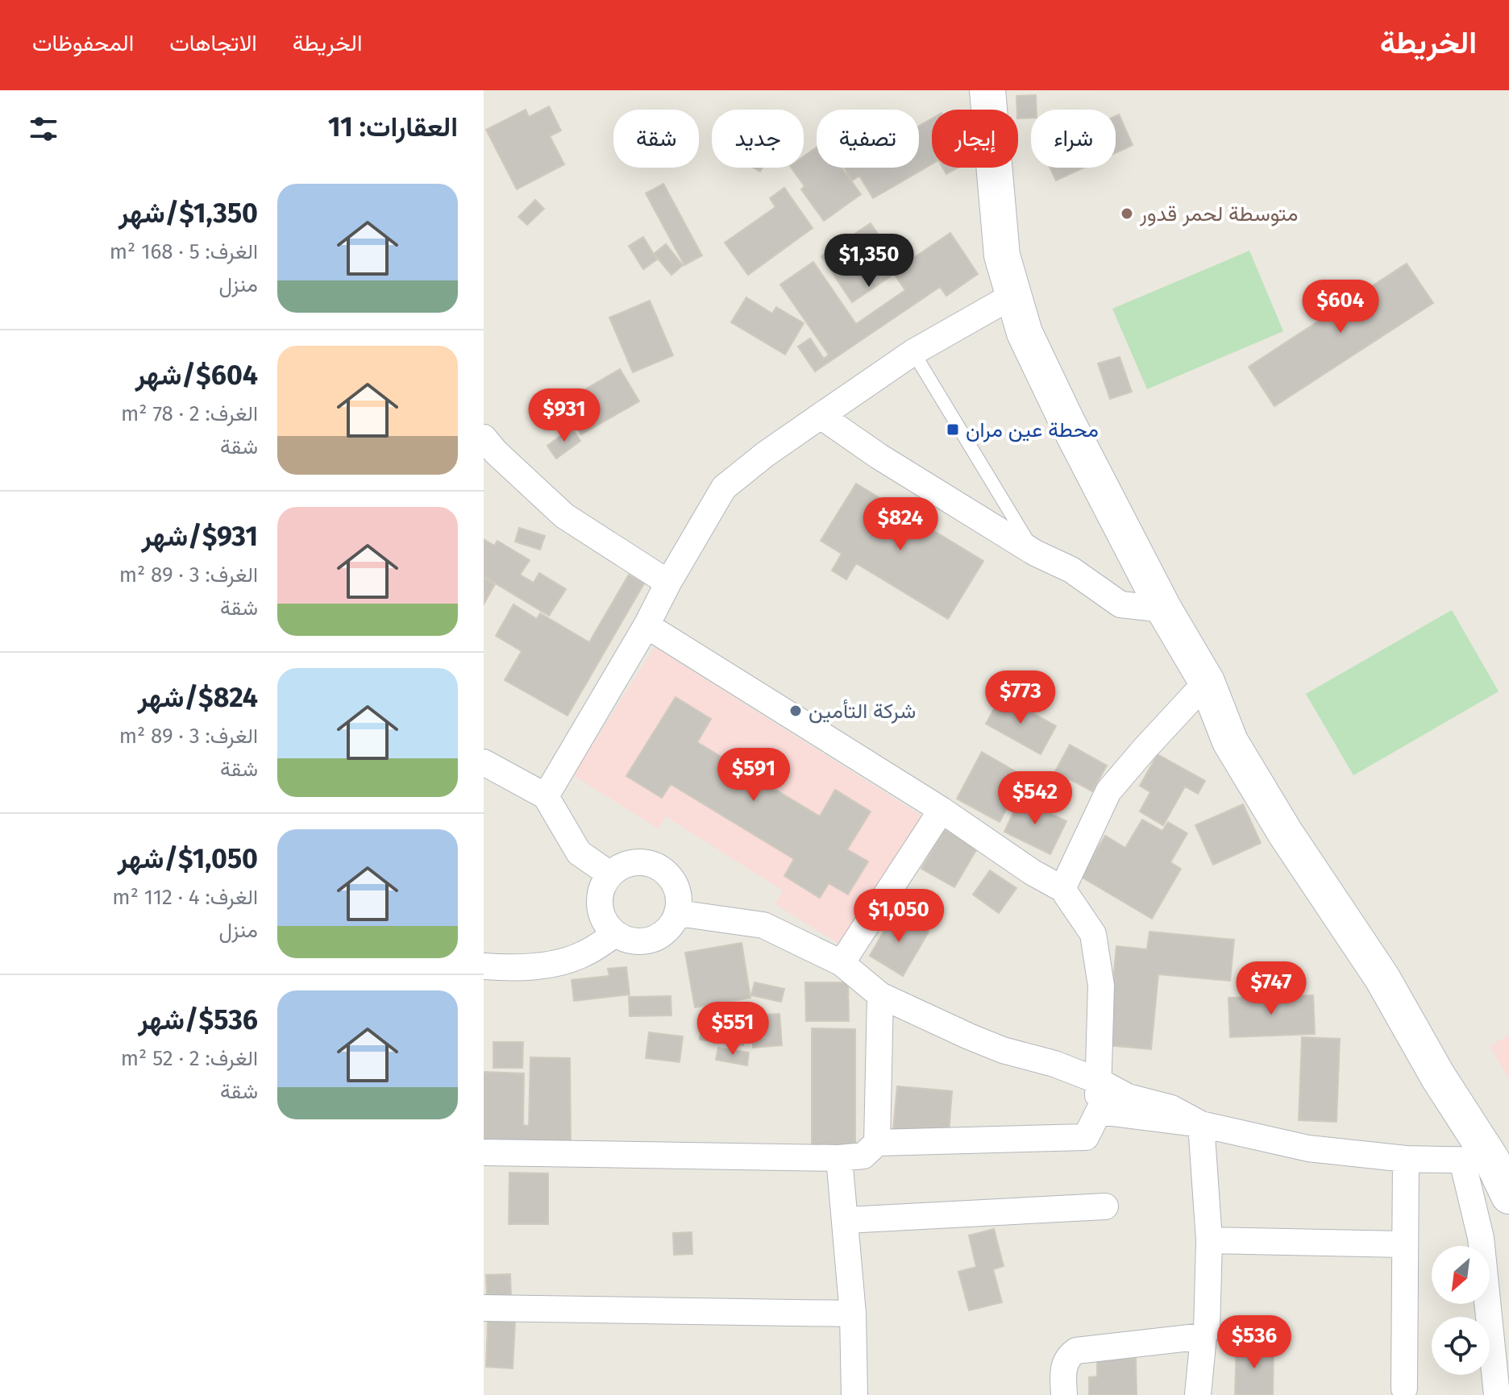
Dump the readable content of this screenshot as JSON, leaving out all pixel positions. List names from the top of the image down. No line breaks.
{"places":{"other":["متوسطة لحمر قدور","شركة التأمين"],"transit":["محطة عين مران"]},"north":"bottom left","page":{"header":"الخريطة","nav":["الخريطة","الاتجاهات","المحفوظات"],"heading":"العقارات: 11","chip":["شراء","إيجار","تصفية","جديد","شقة"],"list":[{"name":"$1,350/شهر","note":"الغرف: 5 · 168 m² · منزل"},{"name":"$604/شهر","note":"الغرف: 2 · 78 m² · شقة"},{"name":"$931/شهر","note":"الغرف: 3 · 89 m² · شقة"},{"name":"$824/شهر","note":"الغرف: 3 · 89 m² · شقة"},{"name":"$1,050/شهر","note":"الغرف: 4 · 112 m² · منزل"},{"name":"$536/شهر","note":"الغرف: 2 · 52 m² · شقة"}],"price":["$1,350","$604","$931","$824","$773","$591","$542","$1,050","$747","$551","$536"]}}
